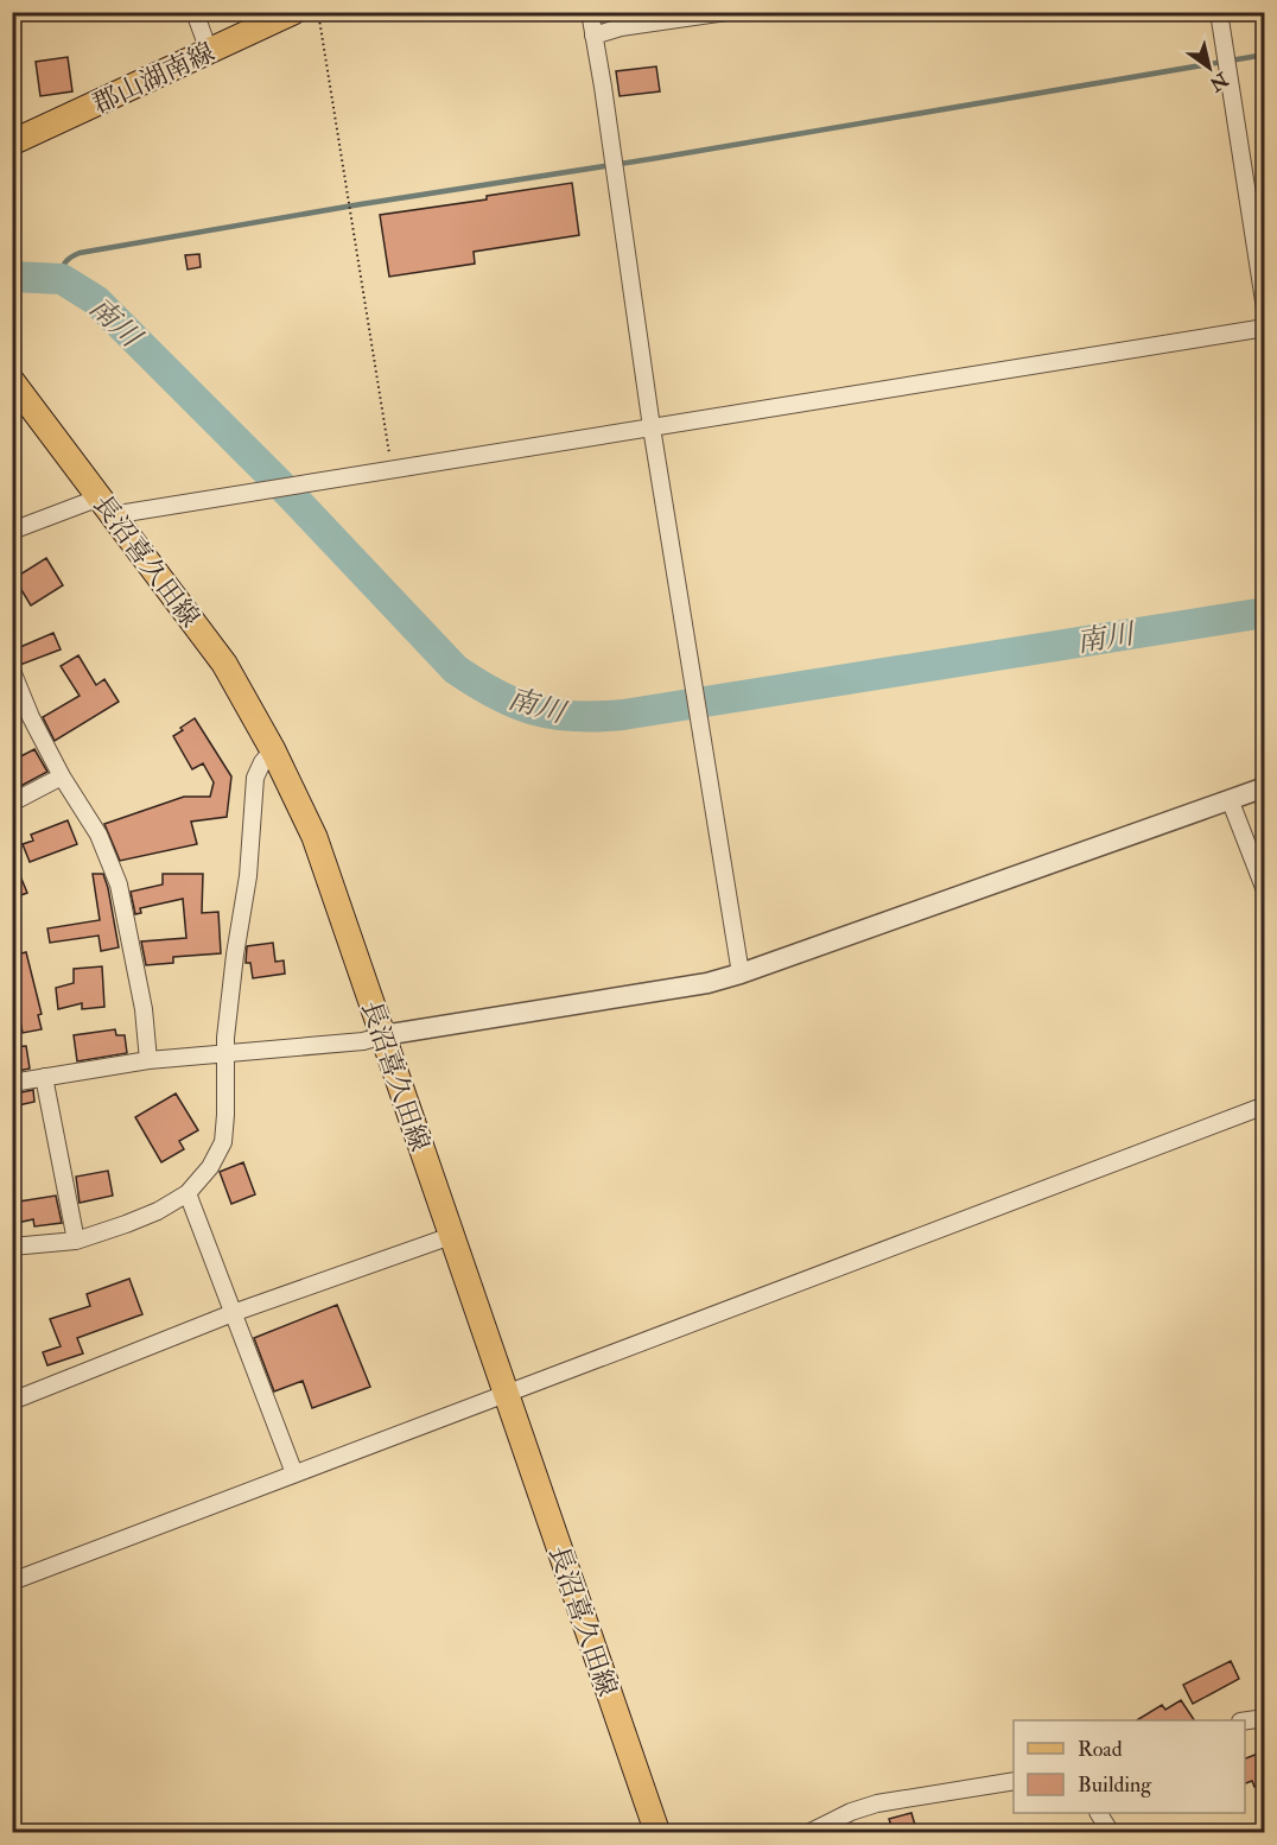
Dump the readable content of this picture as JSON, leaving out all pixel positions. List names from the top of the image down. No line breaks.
{"streets":{"main road":["郡山湖南線","長沼喜久田線"]},"water":["南川"],"legend":["Road","Building"],"north":"bottom right"}
